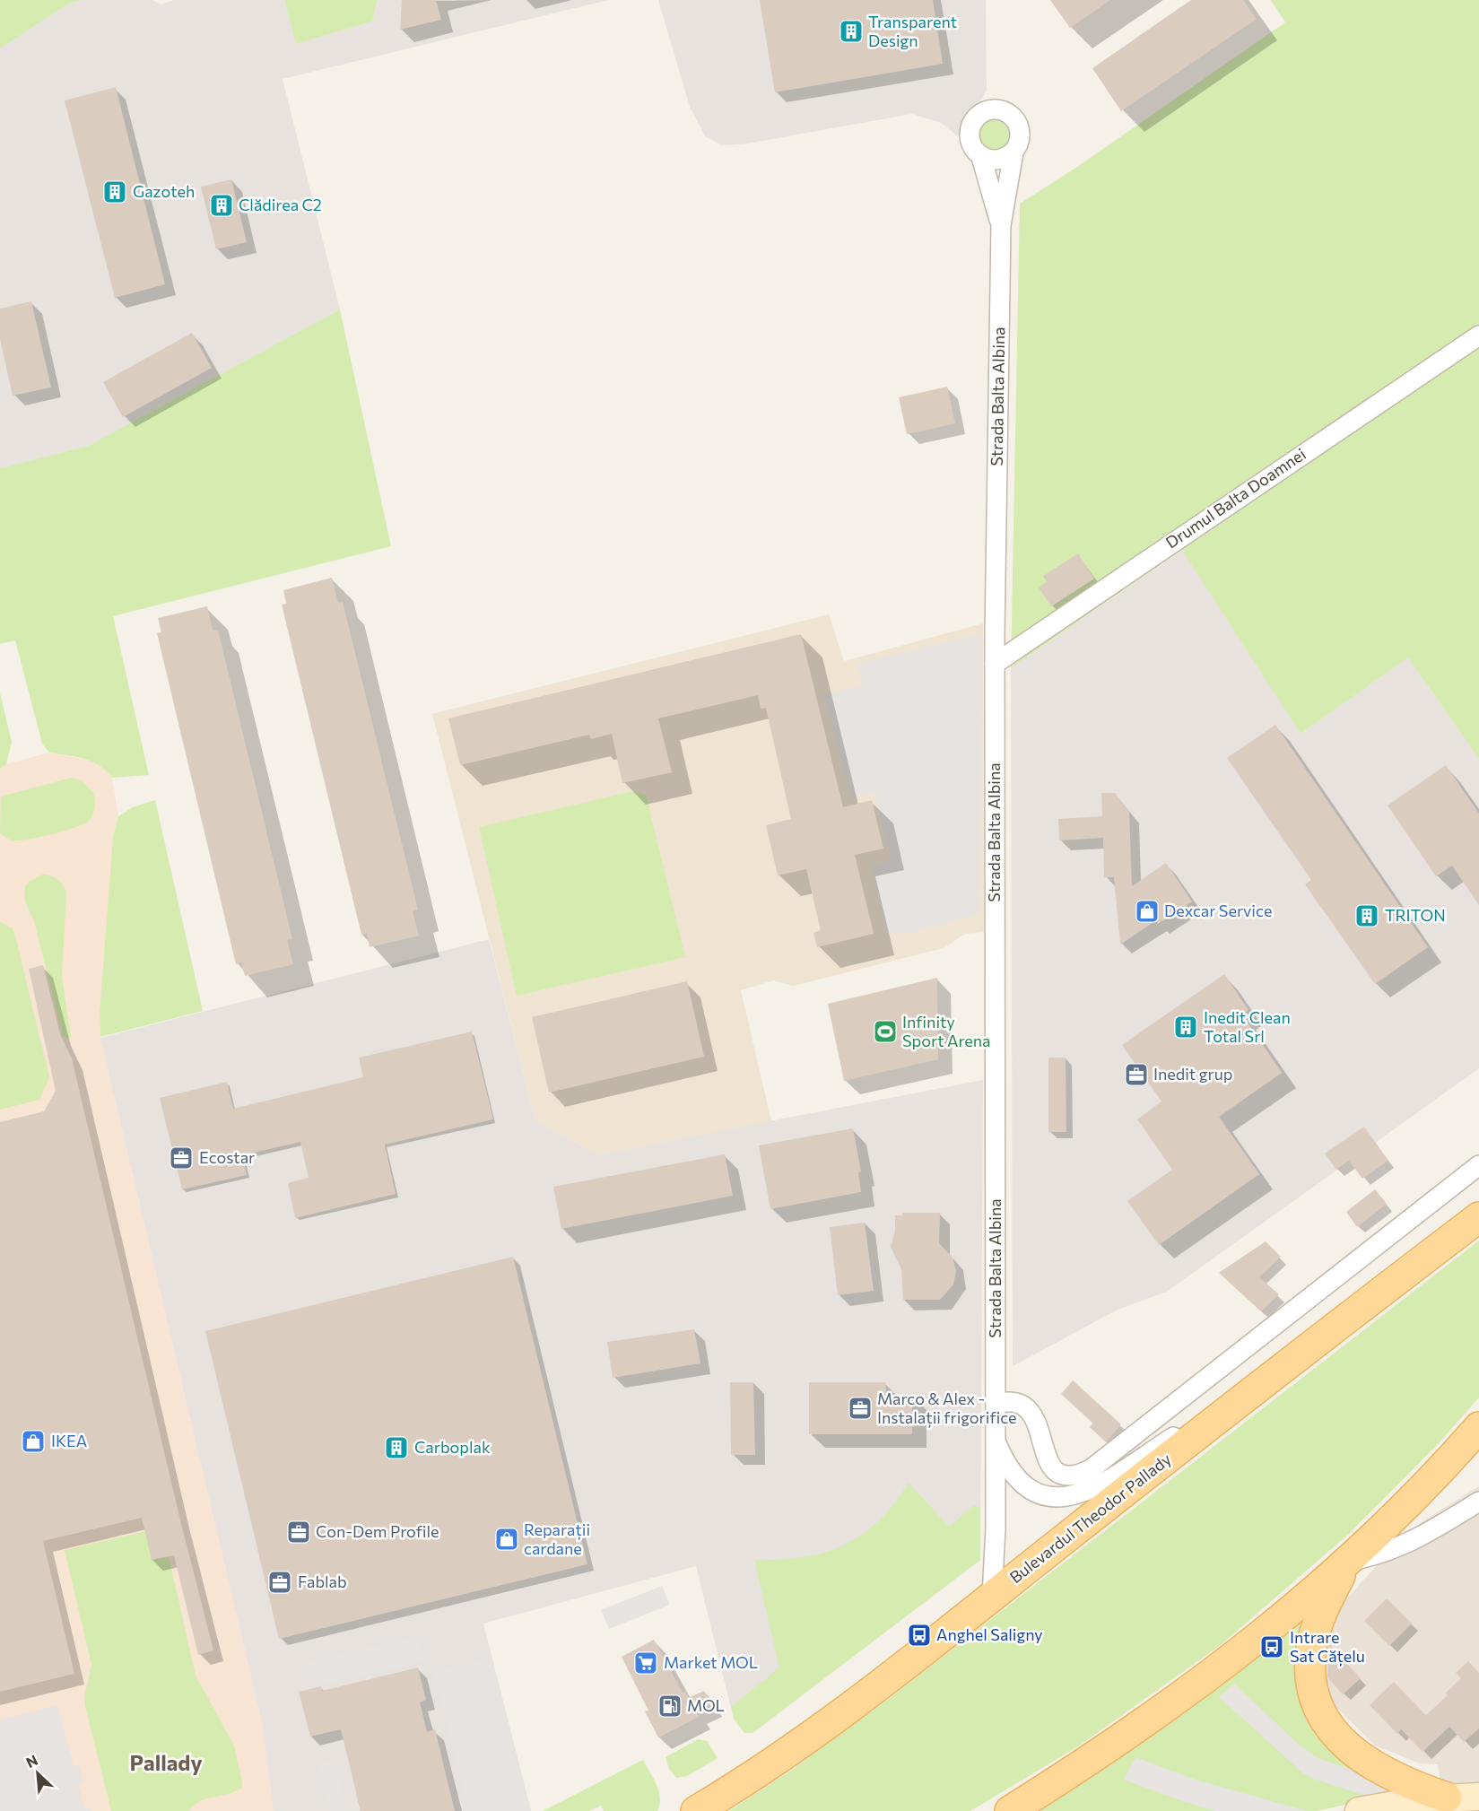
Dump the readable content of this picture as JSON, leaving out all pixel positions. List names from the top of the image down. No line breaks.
{"streets":{"main road":["Bulevardul Theodor Pallady"],"street":["Strada Balta Albina","Drumul Balta Doamnei"]},"crossings":[["Strada Balta Albina","Drumul Balta Doamnei"],["Strada Balta Albina","Bulevardul Theodor Pallady"]],"districts":["Pallady"],"places":{"building":["Transparent Design","Gazoteh","Clădirea C2","TRITON","Inedit Clean Total Srl","Carboplak"],"shop":["Dexcar Service","IKEA","Reparații cardane"],"sports":["Infinity Sport Arena"],"office":["Inedit grup","Ecostar","Marco & Alex - Instalații frigorifice","Con-Dem Profile","Fablab"],"bus stop":["Anghel Saligny","Intrare Sat Cățelu"],"supermarket":["Market MOL"],"fuel station":["MOL"]},"north":"top left"}
